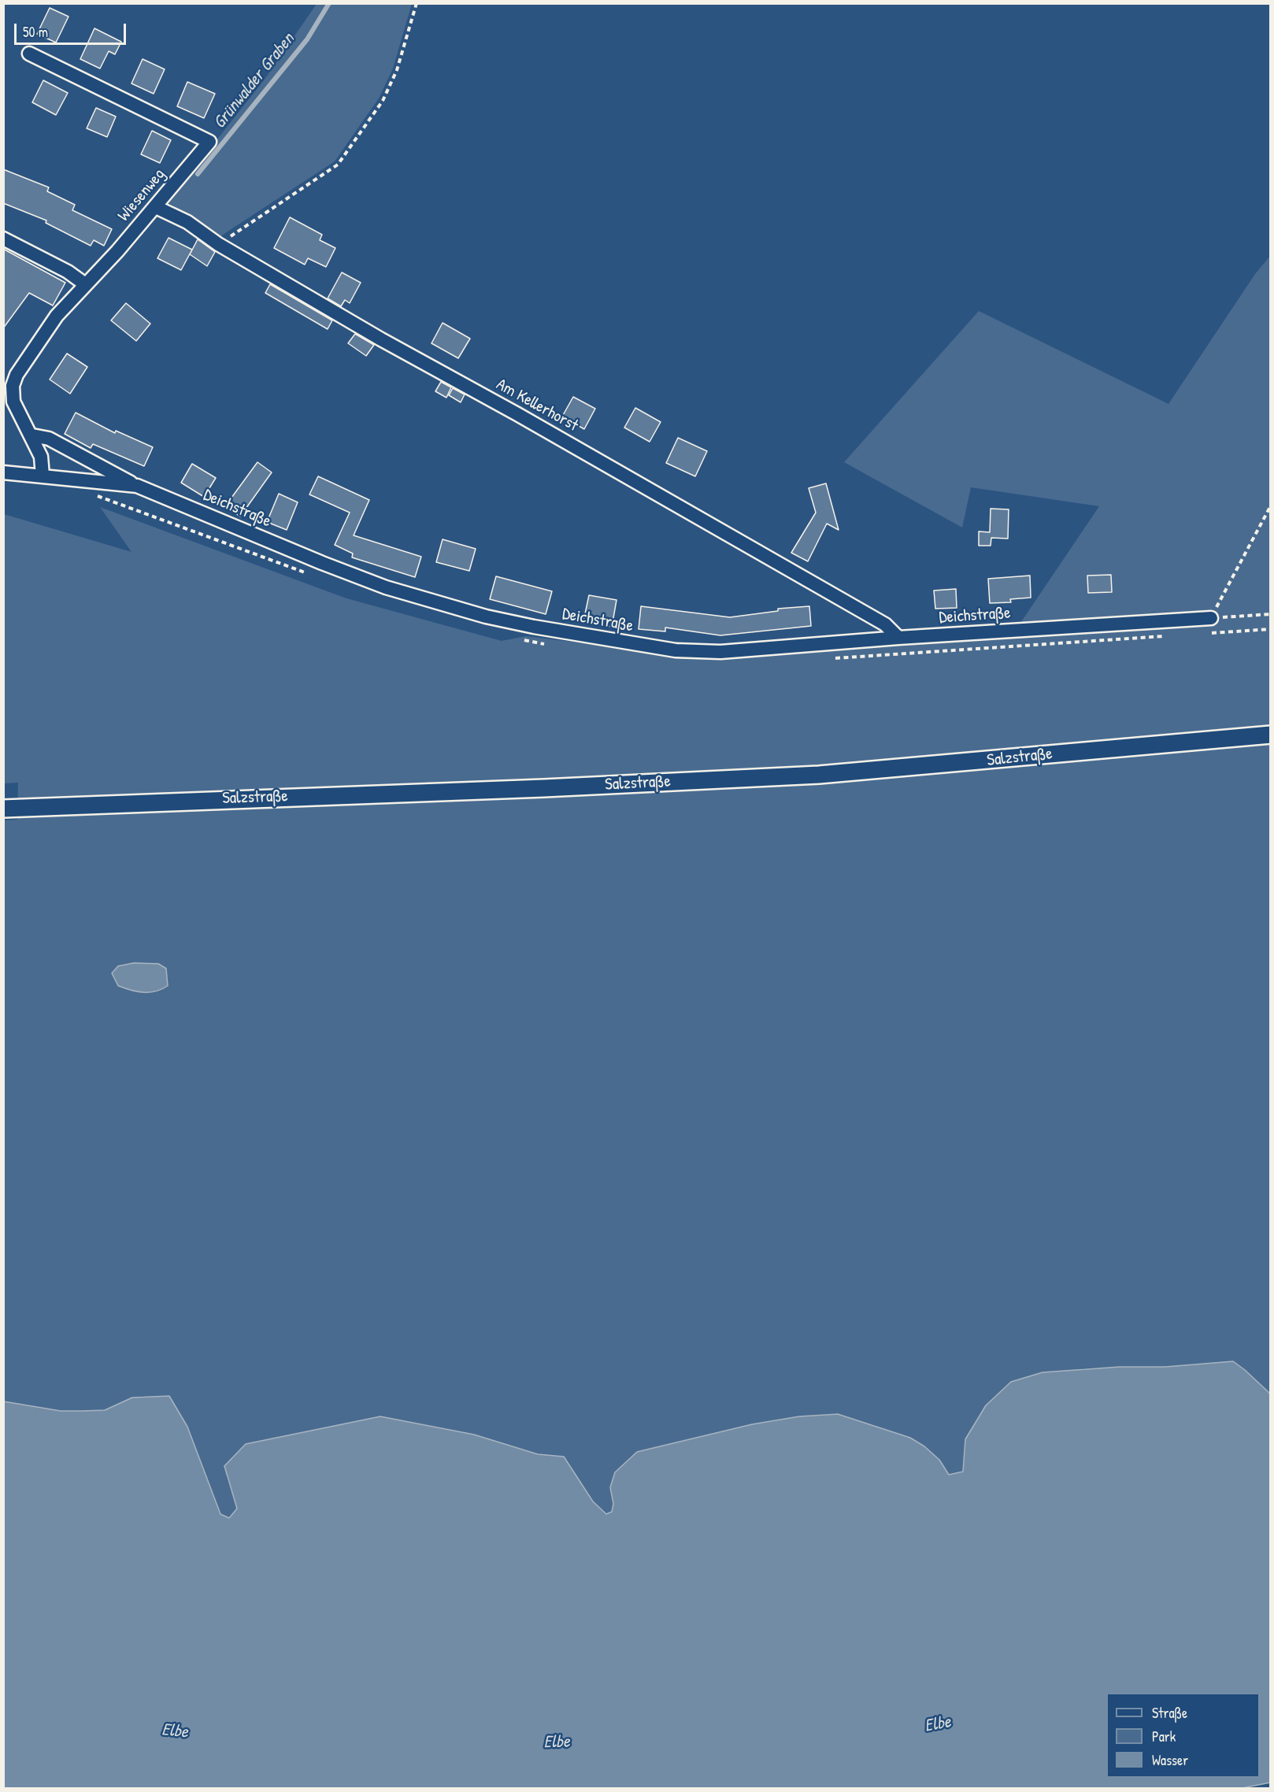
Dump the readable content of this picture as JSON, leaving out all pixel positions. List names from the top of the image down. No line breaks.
{"streets":{"street":["Wiesenweg","Am Kellerhorst","Deichstraße","Salzstraße"]},"crossings":[["Wiesenweg","Am Kellerhorst"],["Wiesenweg","Deichstraße"],["Am Kellerhorst","Deichstraße"]],"water":["Grünwalder Graben","Elbe"],"legend":["Straße","Park","Wasser"],"scale_bar":"50 m"}
